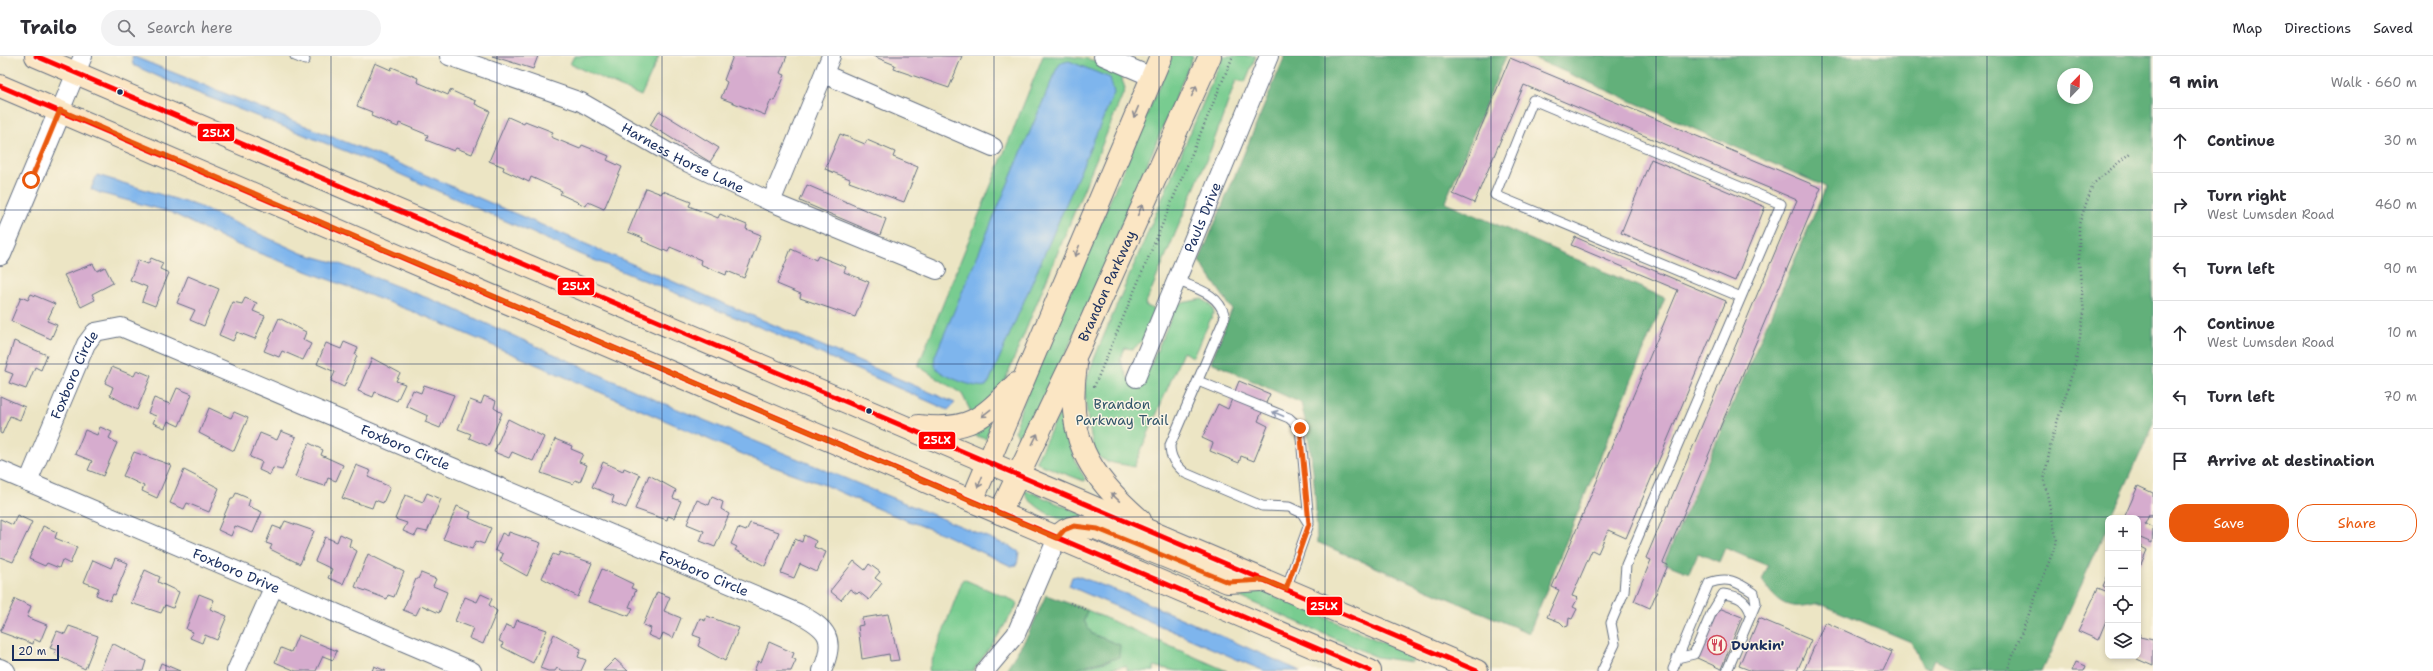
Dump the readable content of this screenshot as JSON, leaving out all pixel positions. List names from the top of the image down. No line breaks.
{"streets":{"main road":["Brandon Parkway"],"street":["Harness Horse Lane","Pauls Drive","Foxboro Circle","Foxboro Drive"]},"crossings":[["Foxboro Circle","Foxboro Drive"]],"parks":["Brandon Parkway Trail"],"places":{"restaurant":["Dunkin'"]},"lines":["transit line 25LX"],"scale_bar":"20 m","north":"top right","page":{"header":"Trailo","search":"Search here","nav":["Map","Directions","Saved"],"heading":["9 min","Walk · 660 m"],"list":[["Continue","30 m"],["Turn right","West Lumsden Road","460 m"],["Turn left","90 m"],["Continue","West Lumsden Road","10 m"],["Turn left","70 m"],"Arrive at destination"],"buttons":["Save","Share"],"map_buttons":["+","−"],"scale":"20 m"}}
